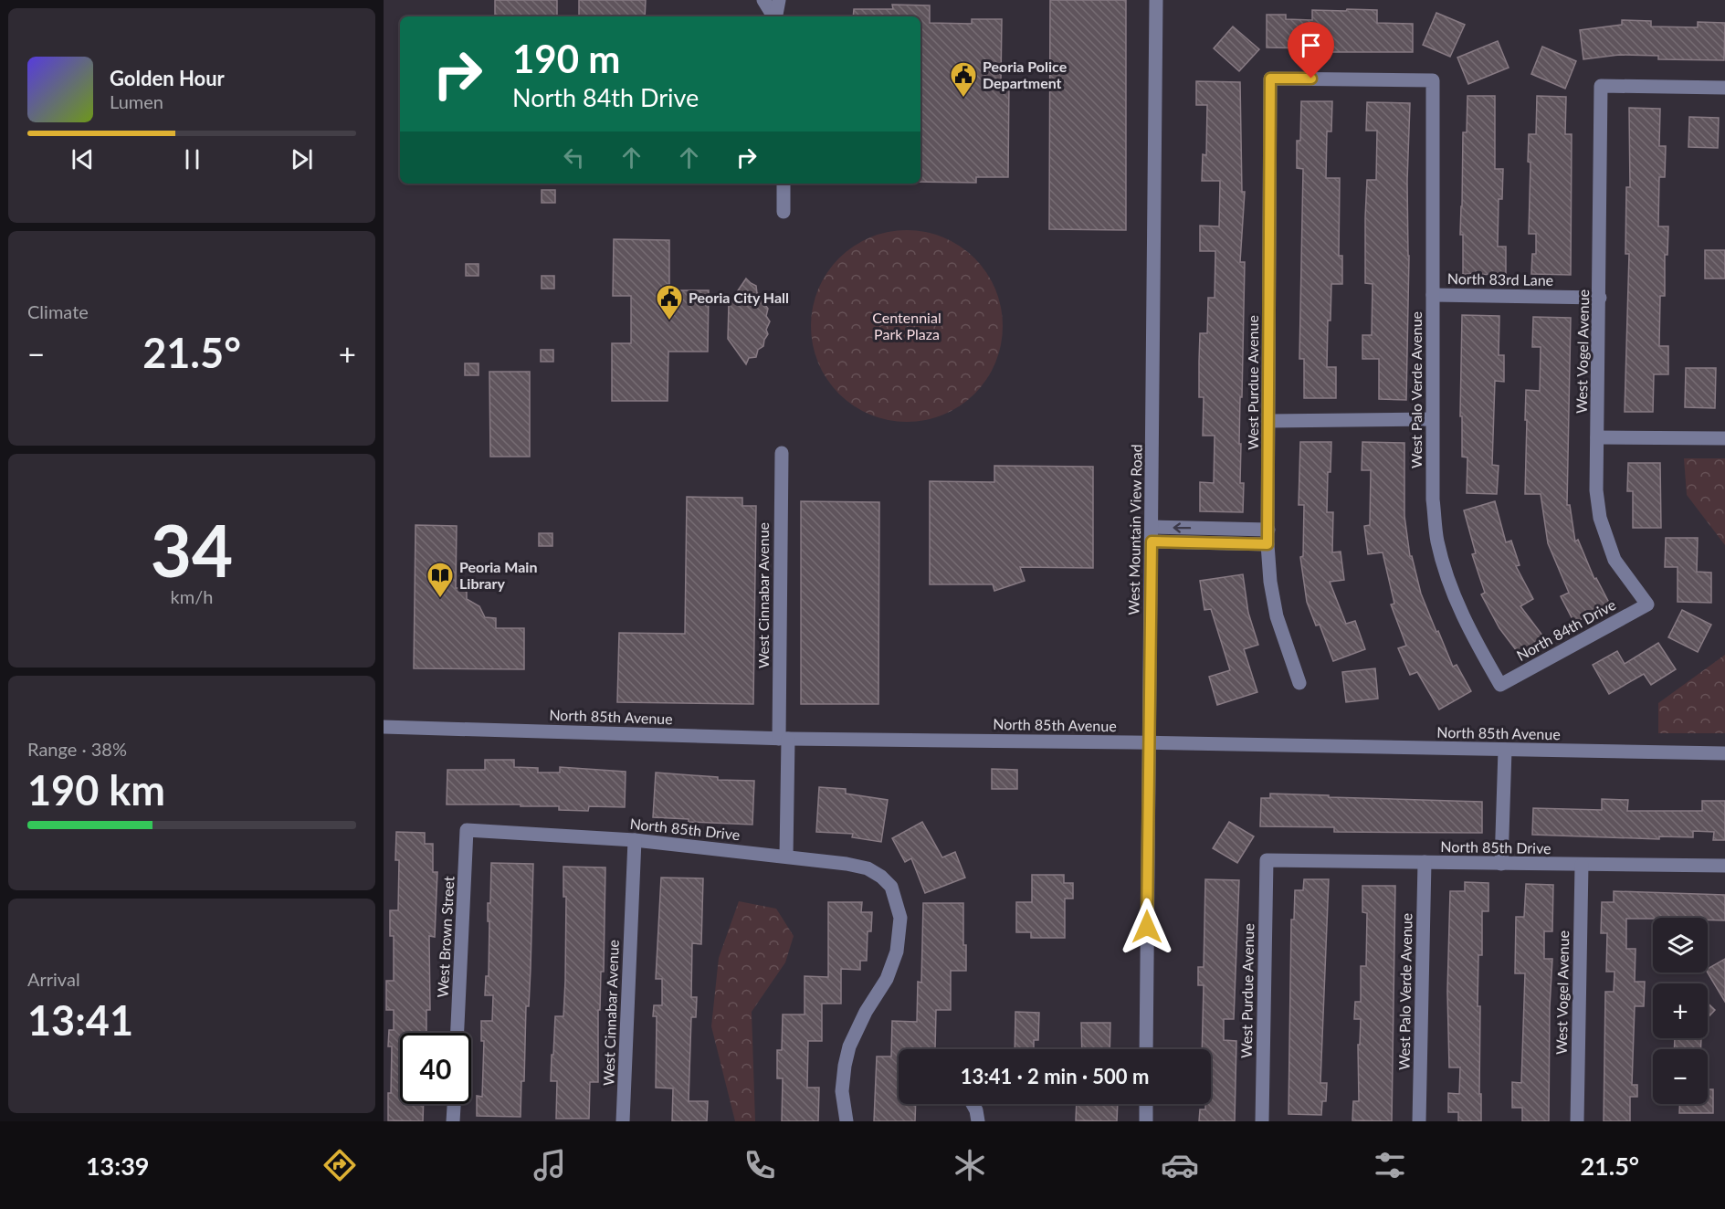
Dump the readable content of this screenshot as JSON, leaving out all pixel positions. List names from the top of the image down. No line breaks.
{"streets":{"street":["North 83rd Lane","West Vogel Avenue","West Purdue Avenue","West Palo Verde Avenue","West Mountain View Road","West Cinnabar Avenue","North 84th Drive","North 85th Avenue","North 85th Drive","West Brown Street"]},"crossings":[["North 83rd Lane","West Vogel Avenue"],["North 83rd Lane","West Palo Verde Avenue"],["West Vogel Avenue","North 84th Drive"],["West Vogel Avenue","North 85th Drive"],["West Purdue Avenue","West Palo Verde Avenue"],["West Purdue Avenue","North 85th Drive"],["West Palo Verde Avenue","North 84th Drive"],["West Palo Verde Avenue","North 85th Drive"],["West Mountain View Road","North 85th Avenue"],["West Cinnabar Avenue","North 85th Avenue"],["West Cinnabar Avenue","North 85th Drive"],["North 85th Drive","West Brown Street"]],"parks":["Centennial Park Plaza"],"places":{"public building":["Peoria Police Department","Peoria City Hall"],"library":["Peoria Main Library"]},"page":{"turn":["190 m","North 84th Drive"],"song":["Golden Hour","Lumen"],"tile":["Climate",["34","km/h"],["Range · 38%","190 km"],["Arrival","13:41"]],"heat":["−","21.5°","+"],"map_buttons":["+","−"],"limit":"40","trip":"13:41 · 2 min · 500 m","tabs":["13:39","21.5°"]}}
